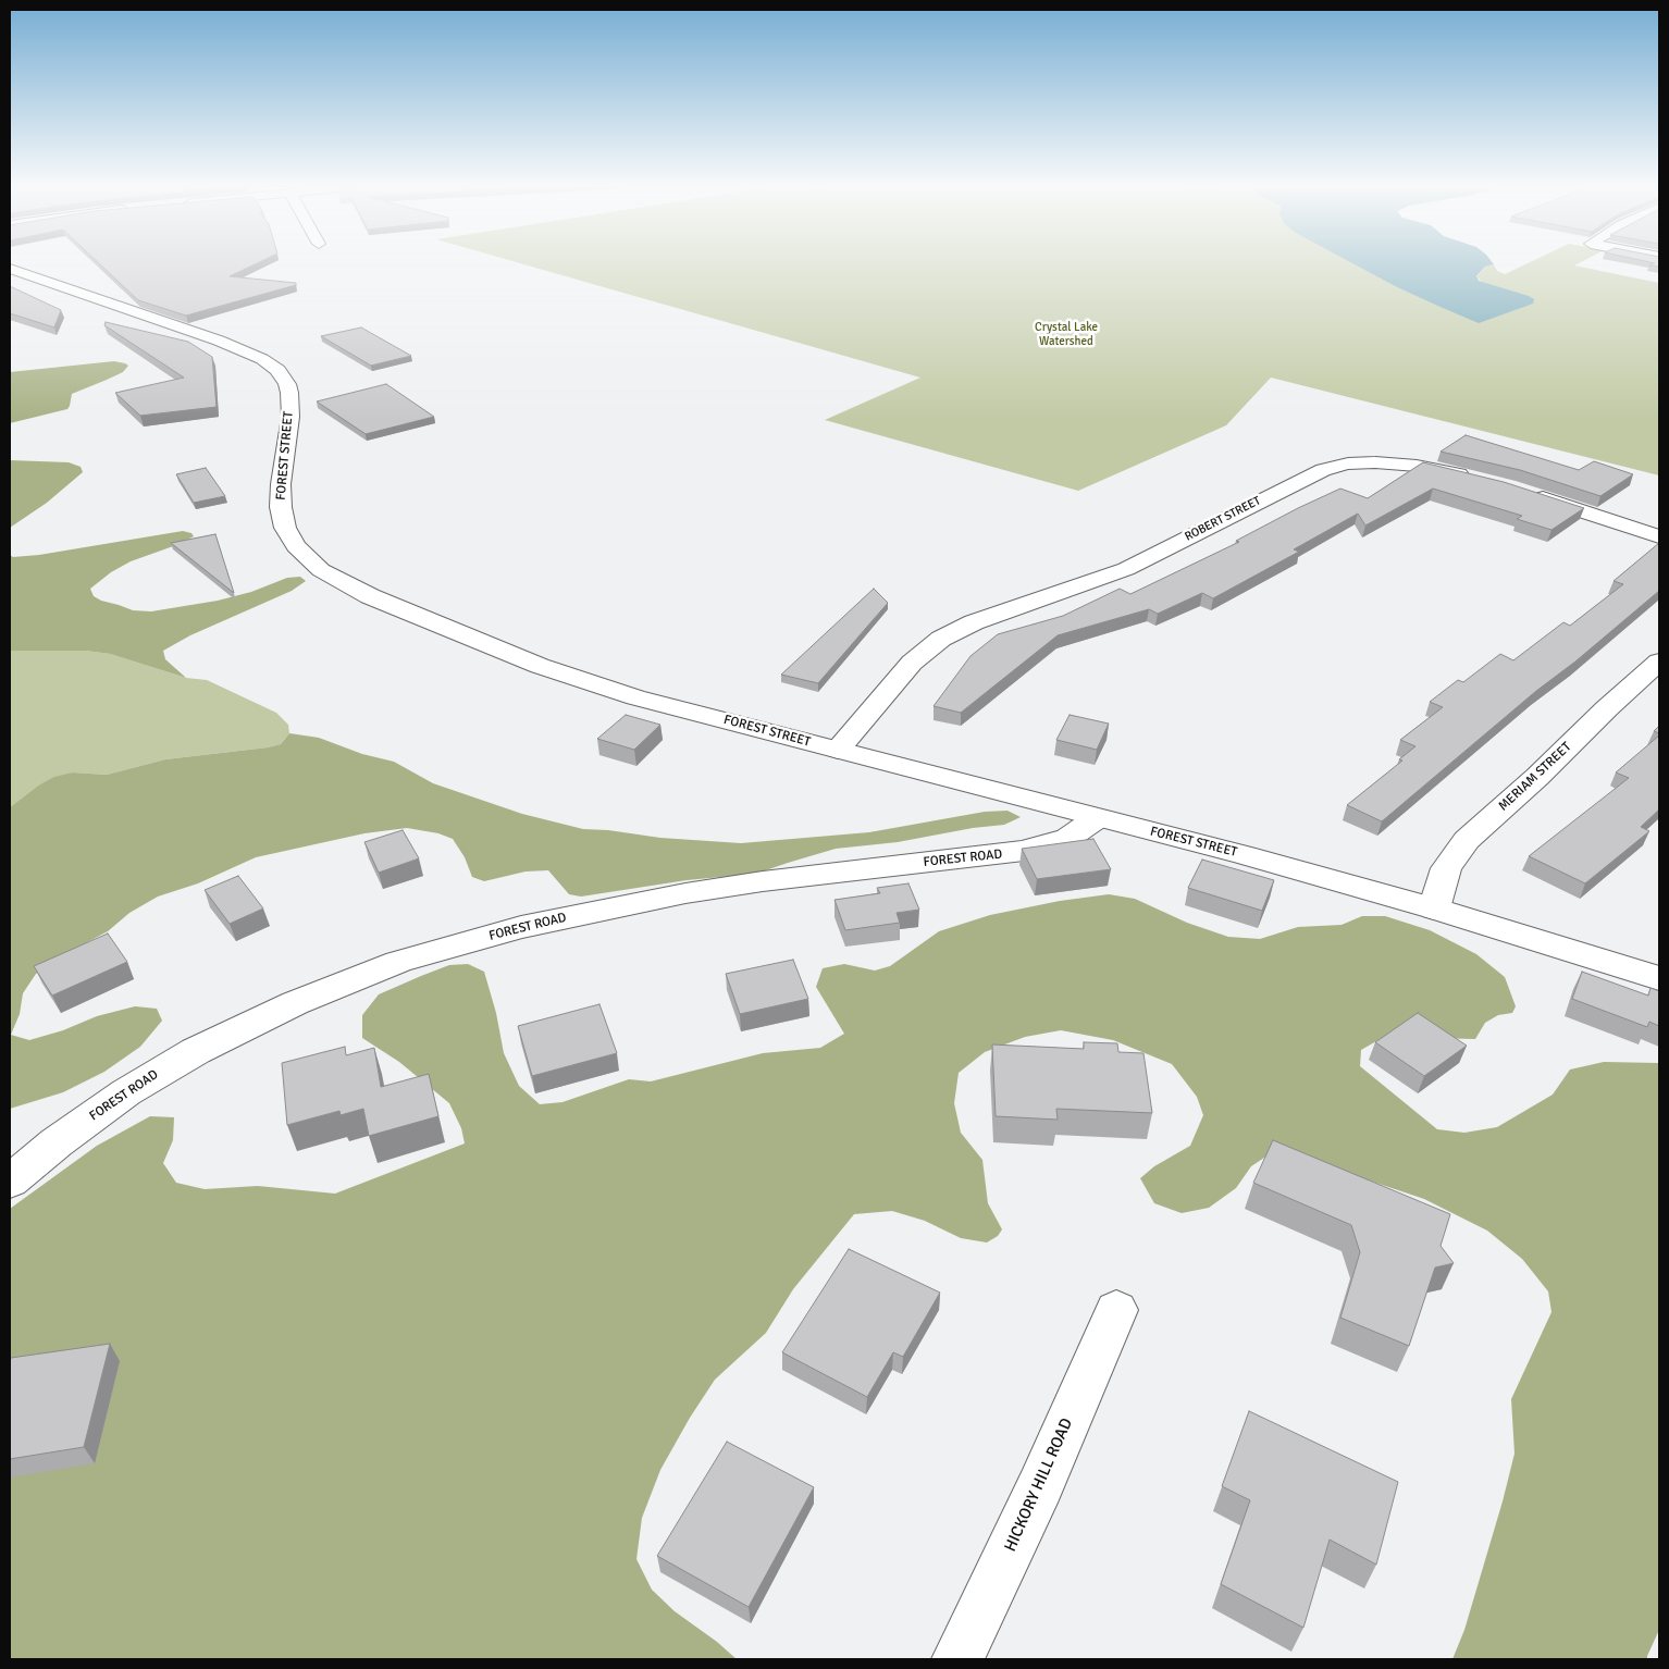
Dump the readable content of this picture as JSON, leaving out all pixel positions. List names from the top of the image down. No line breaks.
{"streets":{"street":["FOREST STREET","ROBERT STREET","MERIAM STREET","FOREST ROAD","HICKORY HILL ROAD"]},"crossings":[["FOREST STREET","ROBERT STREET"],["FOREST STREET","MERIAM STREET"],["FOREST STREET","FOREST ROAD"]],"parks":["Crystal Lake Watershed"]}
